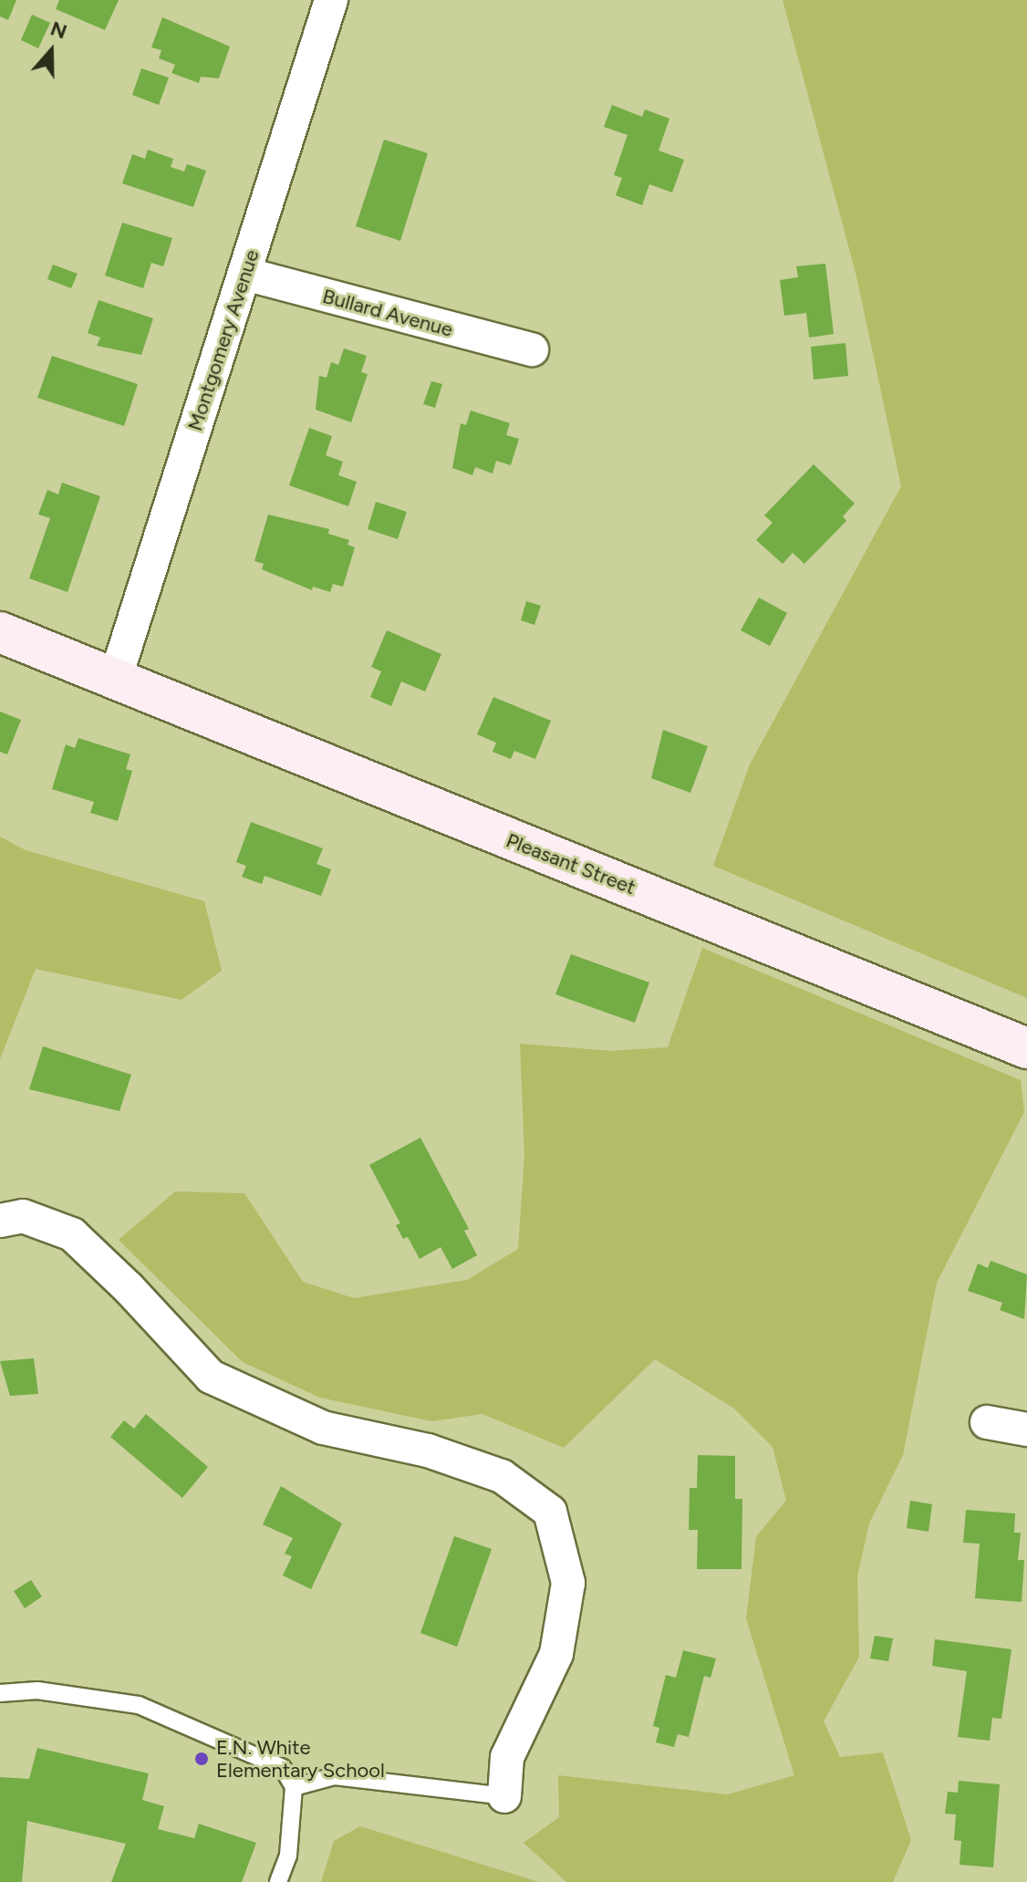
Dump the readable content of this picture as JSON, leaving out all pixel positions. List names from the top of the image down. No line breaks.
{"streets":{"street":["Bullard Avenue","Montgomery Avenue","Pleasant Street"]},"crossings":[["Bullard Avenue","Montgomery Avenue"],["Montgomery Avenue","Pleasant Street"]],"places":["E.N. White Elementary School"],"north":"top"}
